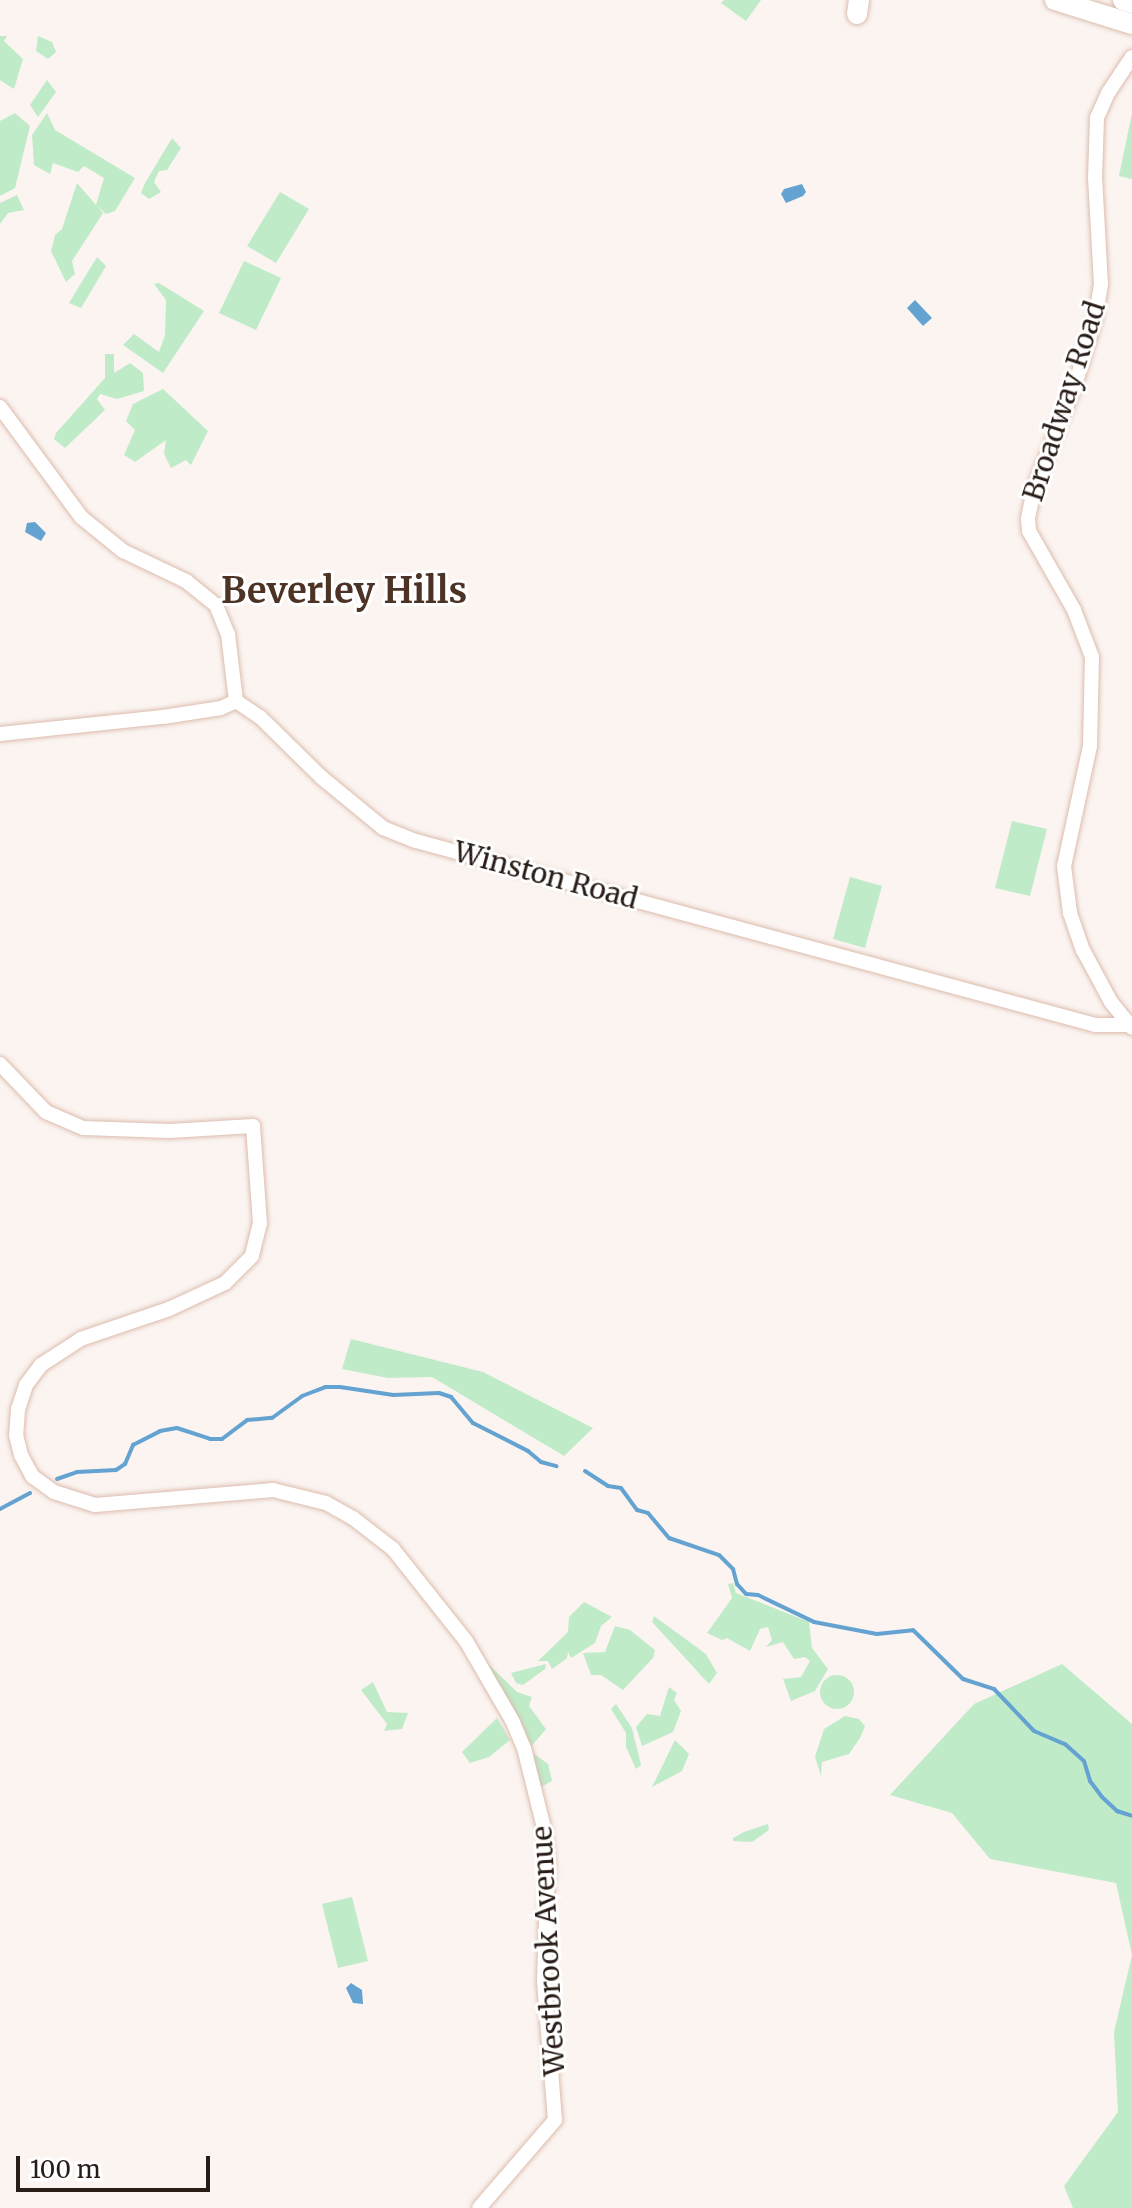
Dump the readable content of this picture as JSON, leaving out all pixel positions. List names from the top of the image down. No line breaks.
{"streets":{"street":["Broadway Road","Winston Road","Westbrook Avenue"]},"crossings":[["Broadway Road","Winston Road"]],"districts":["Beverley Hills"],"scale_bar":"100 m"}
